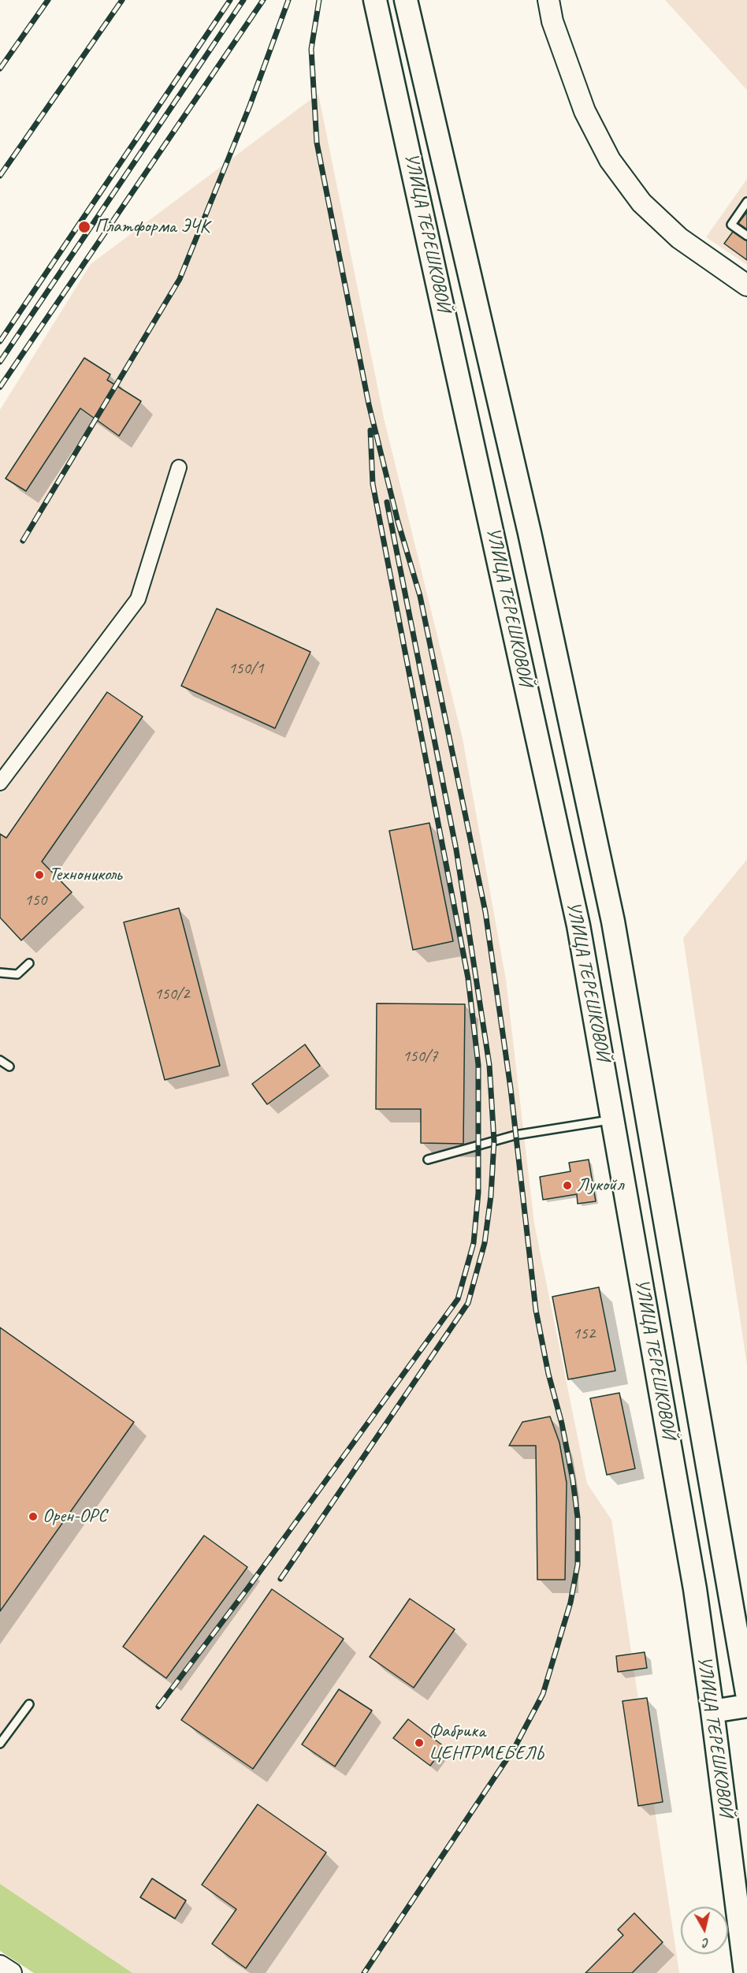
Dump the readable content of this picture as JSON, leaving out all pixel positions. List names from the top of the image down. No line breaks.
{"streets":{"main road":["УЛИЦА ТЕРЕШКОВОЙ"]},"places":["Платформа ЭЧК","Технониколь","Лукойл","Орен-ОРС","Фабрика ЦЕНТРМЕБЕЛЬ"],"house_numbers":["150/1","150","150/2","150/7","152"],"north":"bottom"}
